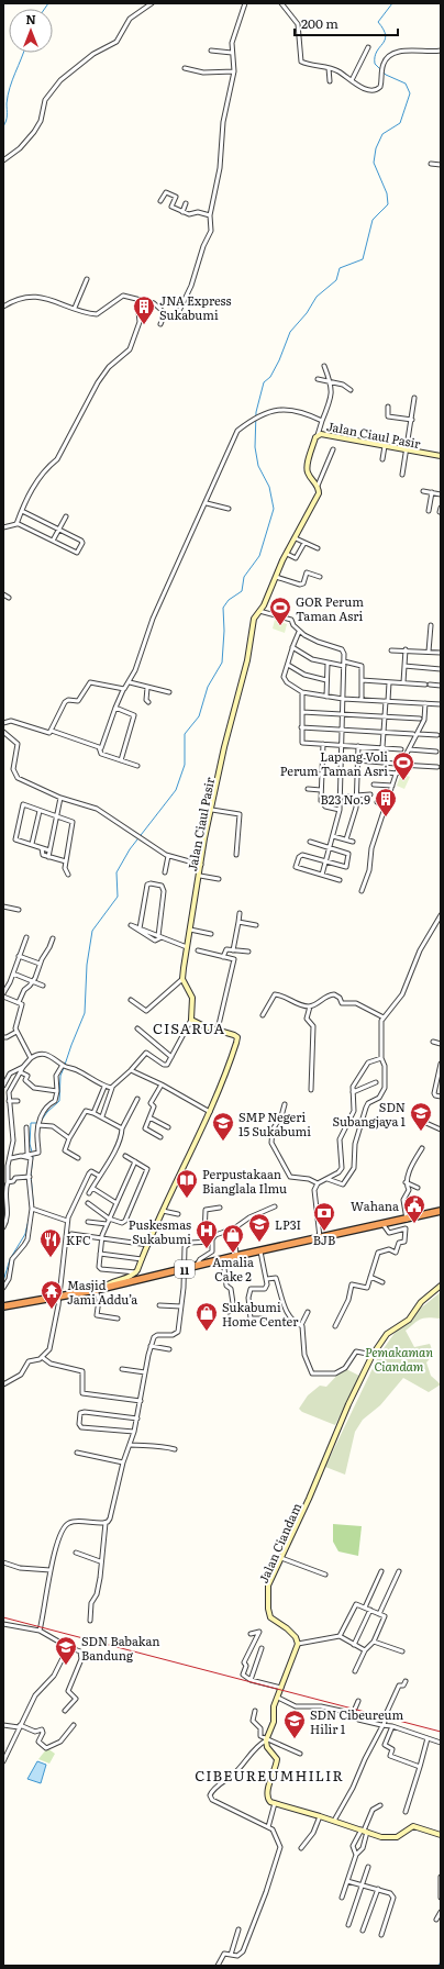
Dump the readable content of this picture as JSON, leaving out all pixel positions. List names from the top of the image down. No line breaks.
{"streets":{"highway":["11"],"street":["Jalan Ciaul Pasir","Jalan Ciandam"]},"districts":["CISARUA","CIBEUREUMHILIR"],"parks":["Pemakaman Ciandam"],"places":{"building":["JNA Express Sukabumi","B23 No.9"],"sports":["GOR Perum Taman Asri","Lapang Voli Perum Taman Asri"],"school or university":["SDN Subangjaya 1","SMP Negeri 15 Sukabumi","LP3I","SDN Babakan Bandung","SDN Cibeureum Hilir 1"],"library":["Perpustakaan Bianglala Ilmu"],"public building":["Wahana"],"bank":["BJB"],"hospital":["Puskesmas Sukabumi"],"shop":["Amalia Cake 2","Sukabumi Home Center"],"restaurant":["KFC"],"temple":["Masjid Jami Addu’a"]},"scale_bar":"200 m","north":"top"}
